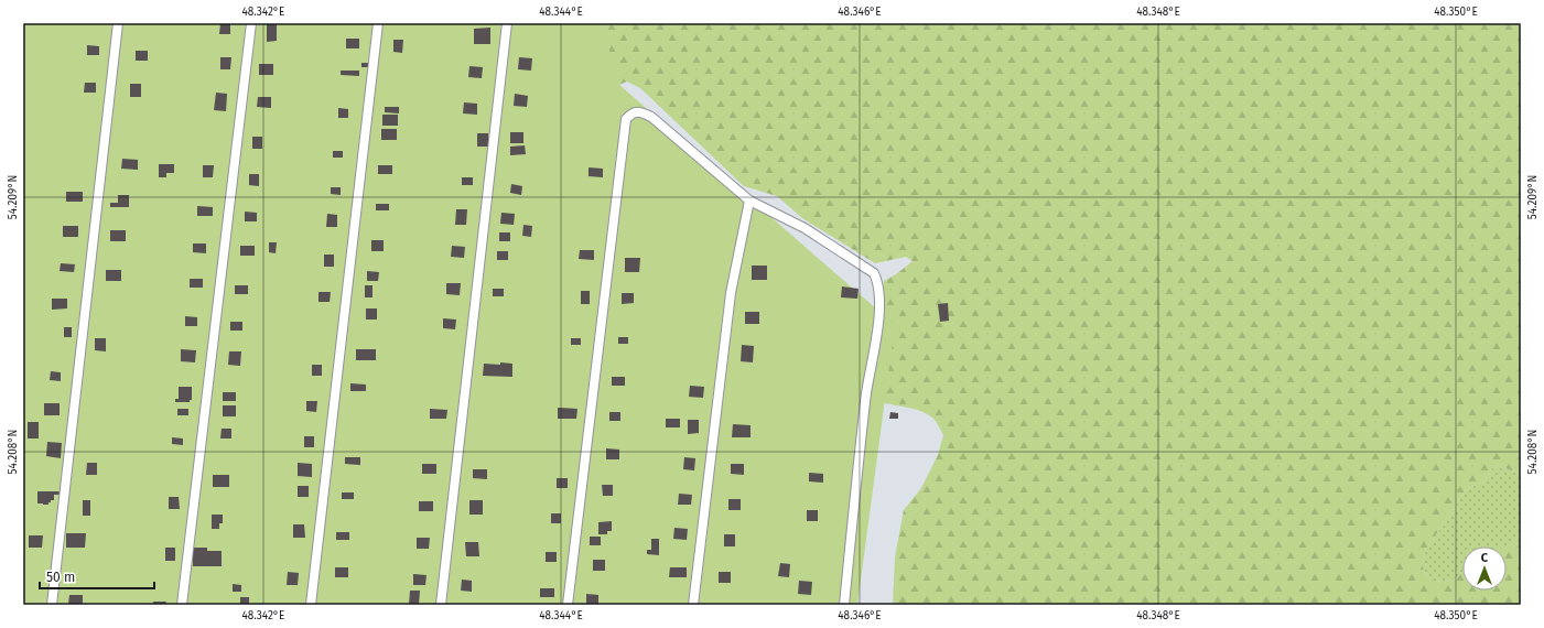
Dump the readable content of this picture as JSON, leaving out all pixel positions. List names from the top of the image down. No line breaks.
{"scale_bar":"50 m","north":"top","coordinates":["48.342°E","48.344°E","48.346°E","48.348°E","48.350°E","54.209°N","54.208°N"]}
